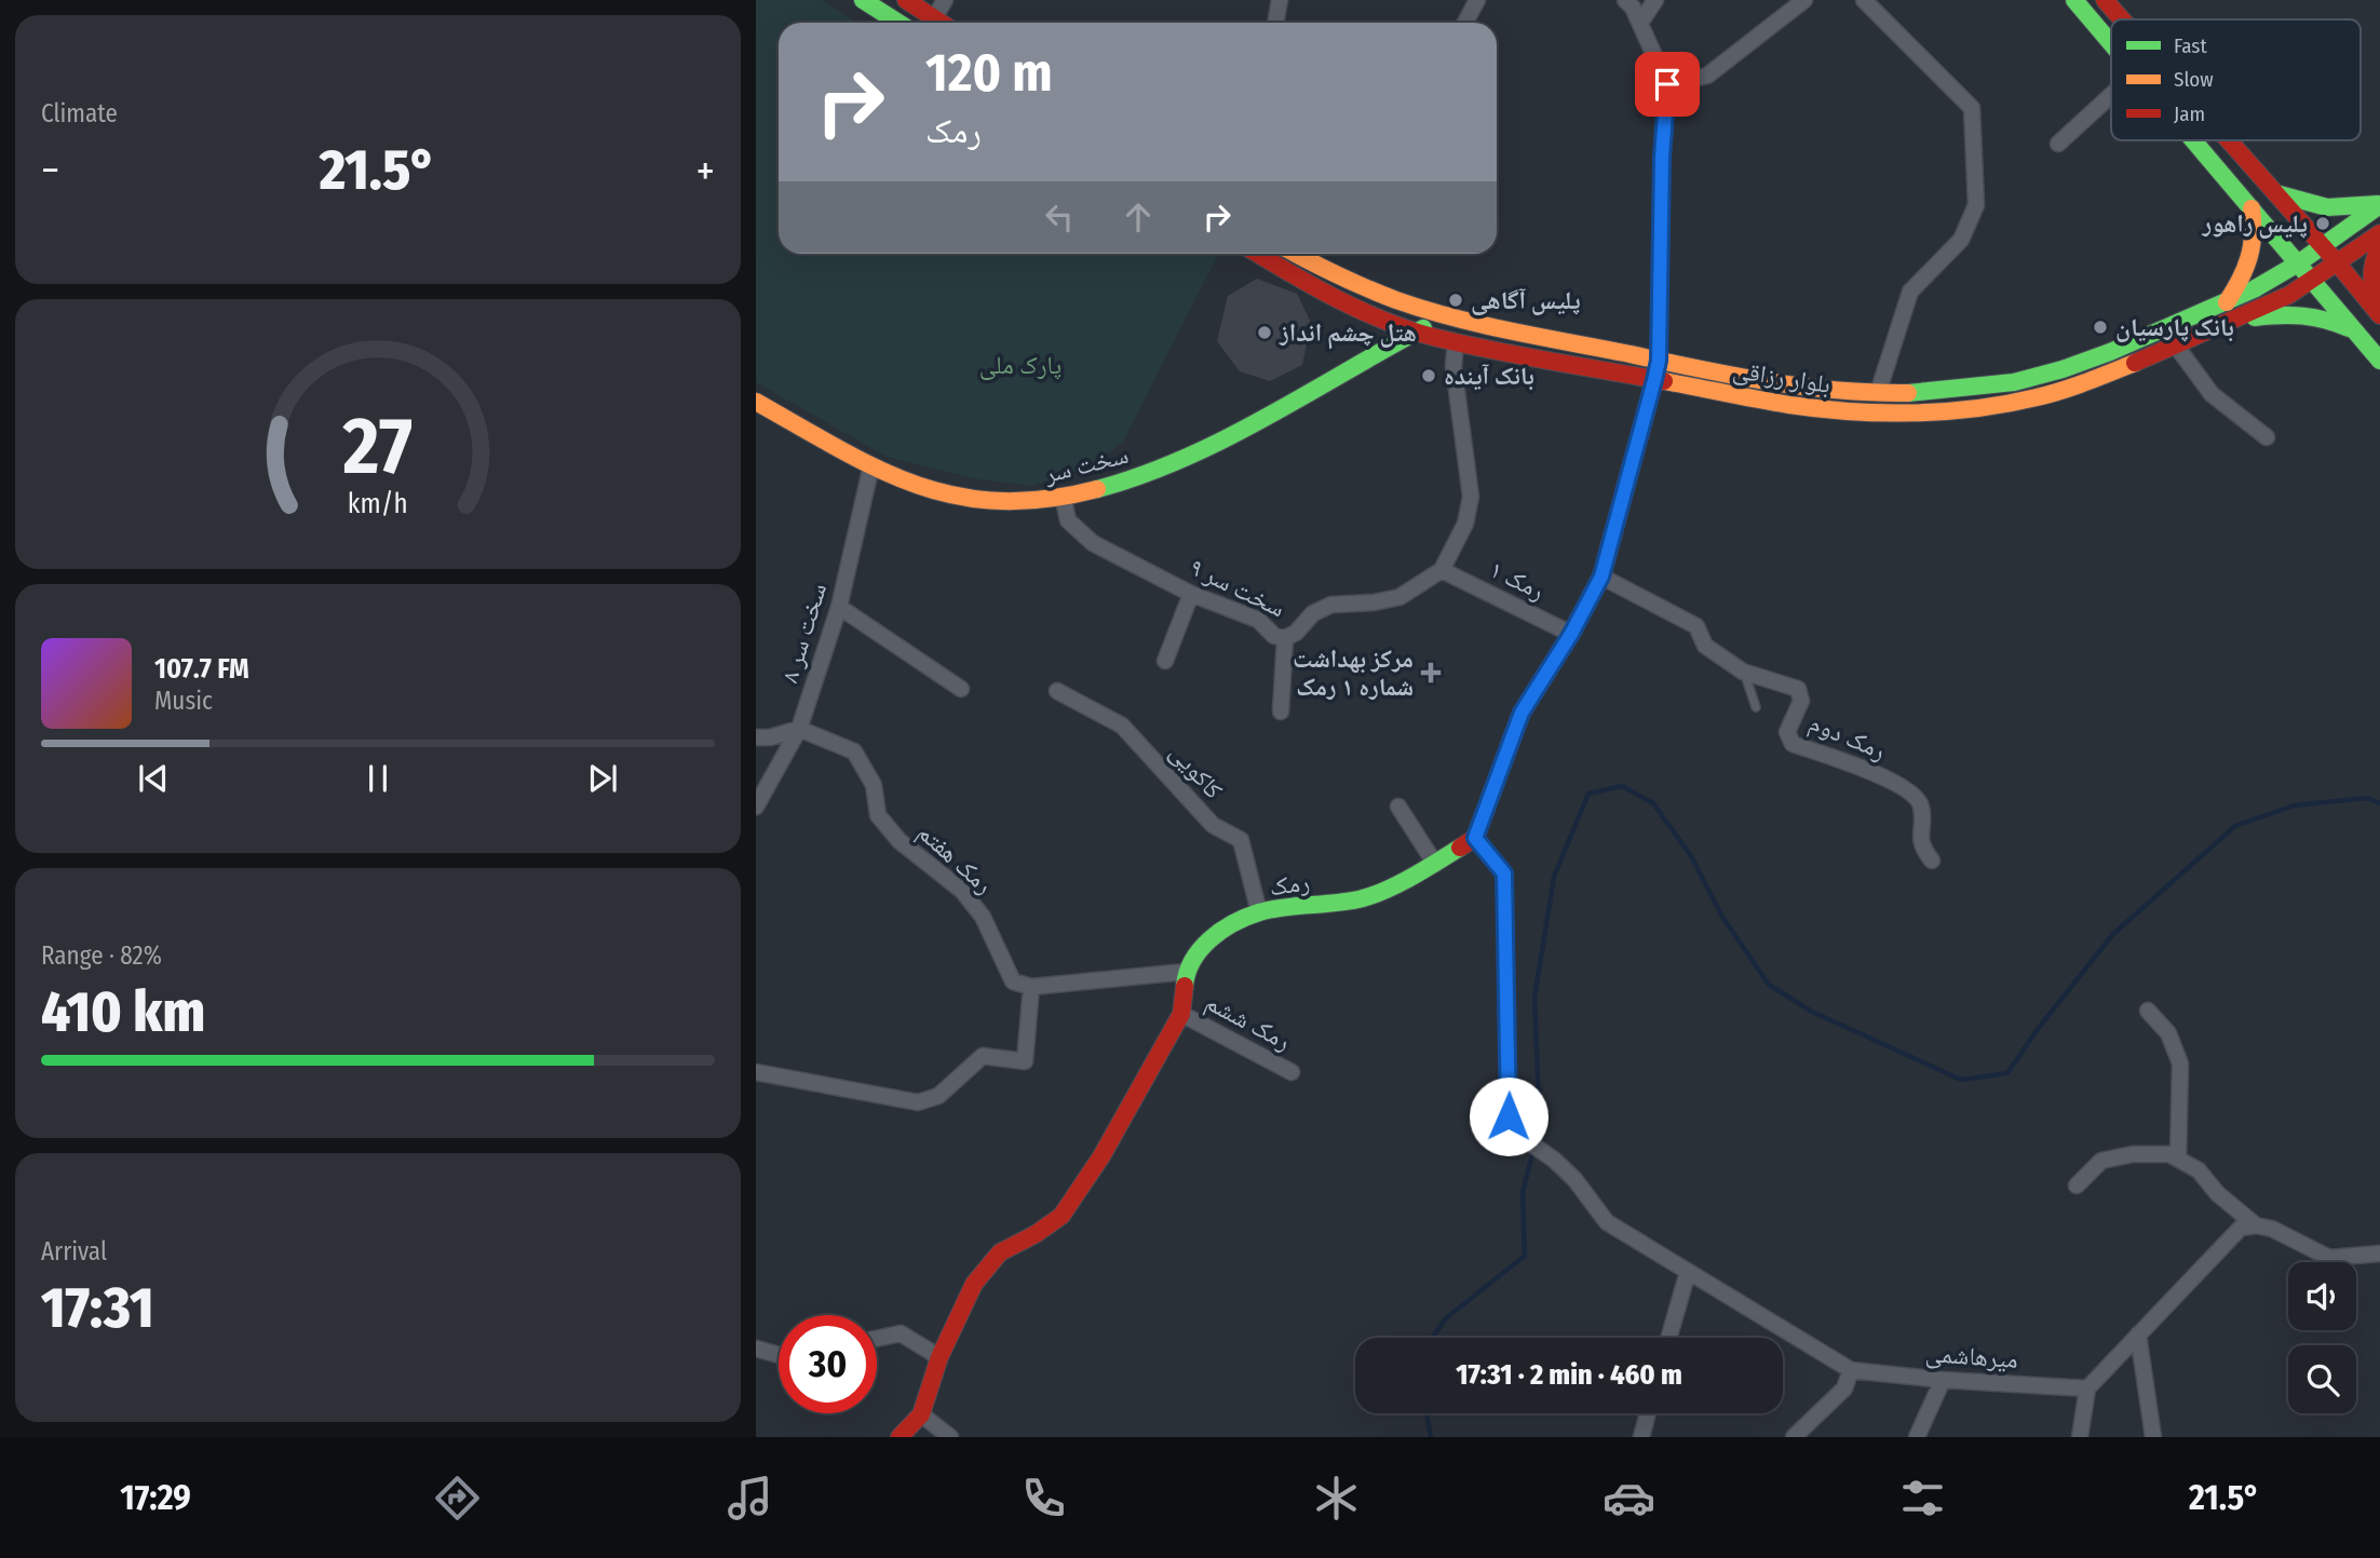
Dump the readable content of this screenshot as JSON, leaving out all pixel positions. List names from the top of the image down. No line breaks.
{"streets":{"main road":["بلوار رزاقی","سخت سر","رمک"],"street":["رمک ۱","سخت سر ۹","سخت سر ۸","رمک دوم","کاکویی","رمک هفتم","رمک ششم","میرهاشمی"]},"crossings":[["بلوار رزاقی","سخت سر"],["سخت سر","سخت سر ۹"],["سخت سر","سخت سر ۸"],["رمک ۱","سخت سر ۹"],["سخت سر ۸","رمک هفتم"],["کاکویی","رمک"],["رمک","رمک ششم"],["رمک","میرهاشمی"]],"parks":["پارک ملی"],"places":{"other":["پلیس راهور","پلیس آگاهی","بانک پارسیان","هتل چشم انداز","بانک آینده"],"health":["مرکز بهداشت شماره ۱ رمک"]},"legend":["Fast","Slow","Jam"],"page":{"tile":["Climate",["Range · 82%","410 km"],["Arrival","17:31"]],"turn":["120 m","رمک"],"heat":["−","21.5°","+"],"song":["107.7 FM","Music"],"limit":"30","trip":"17:31 · 2 min · 460 m","tabs":["17:29","21.5°"],"gauge":["27","km/h"]}}
